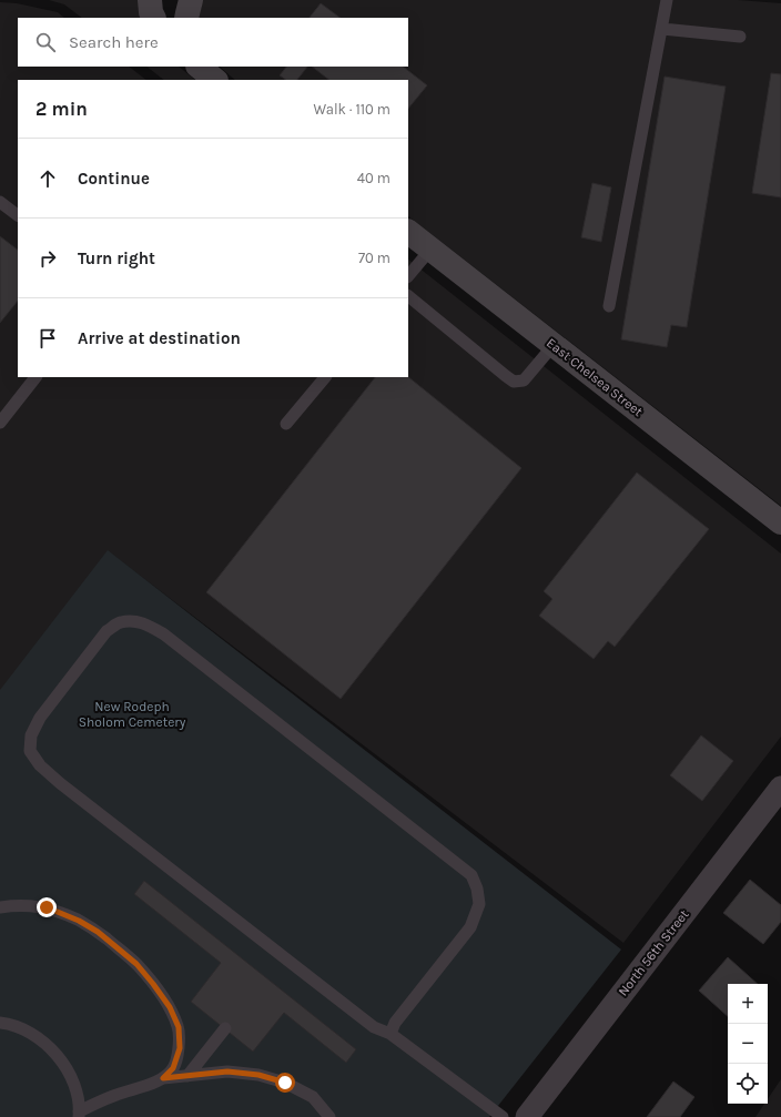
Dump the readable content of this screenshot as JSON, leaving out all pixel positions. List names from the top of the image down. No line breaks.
{"streets":{"street":["East Chelsea Street","North 56th Street"]},"parks":["New Rodeph Sholom Cemetery"],"page":{"search":"Search here","heading":["2 min","Walk · 110 m"],"list":[["Continue","40 m"],["Turn right","70 m"],"Arrive at destination"],"map_buttons":["+","−"]}}
